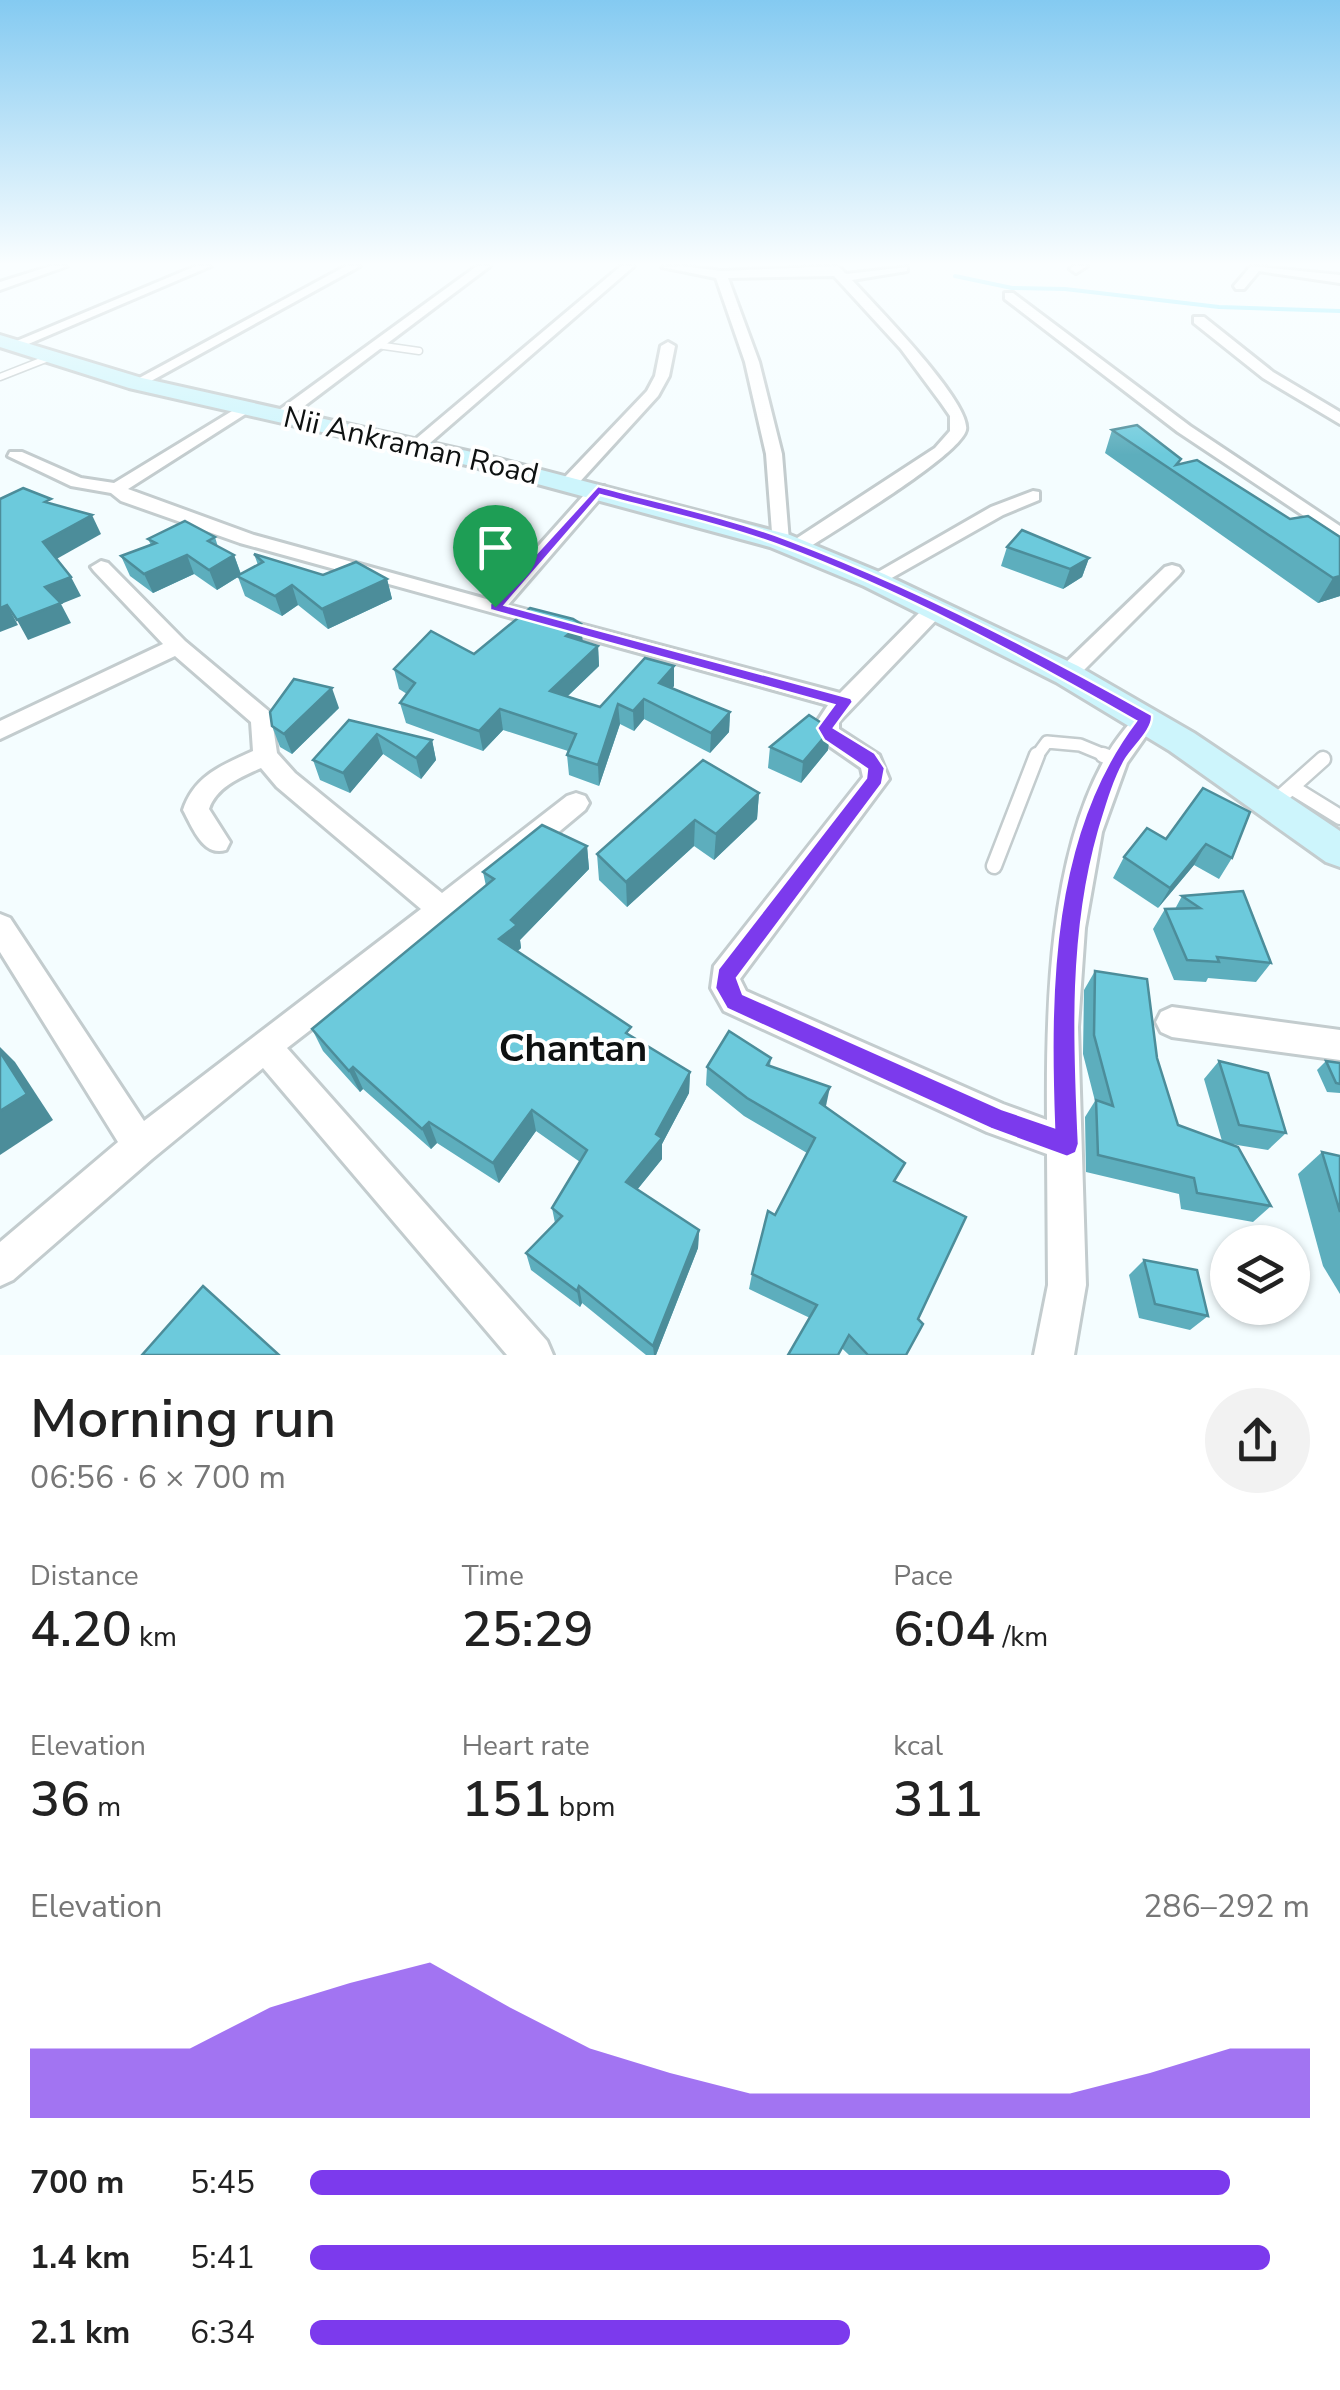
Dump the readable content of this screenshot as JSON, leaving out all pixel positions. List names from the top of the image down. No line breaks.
{"streets":{"street":["Nii Ankraman Road"]},"districts":["Chantan"],"page":{"heading":["Morning run","06:56 · 6 × 700 m"],"stats":[["Distance","4.20 km"],["Time","25:29"],["Pace","6:04 /km"],["Elevation","36 m"],["Heart rate","151 bpm"],["kcal","311"]],"chart":["Elevation","286–292 m"],"list":[{"name":"700 m","note":"5:45"},{"name":"1.4 km","note":"5:41"},{"name":"2.1 km","note":"6:34"}]}}
